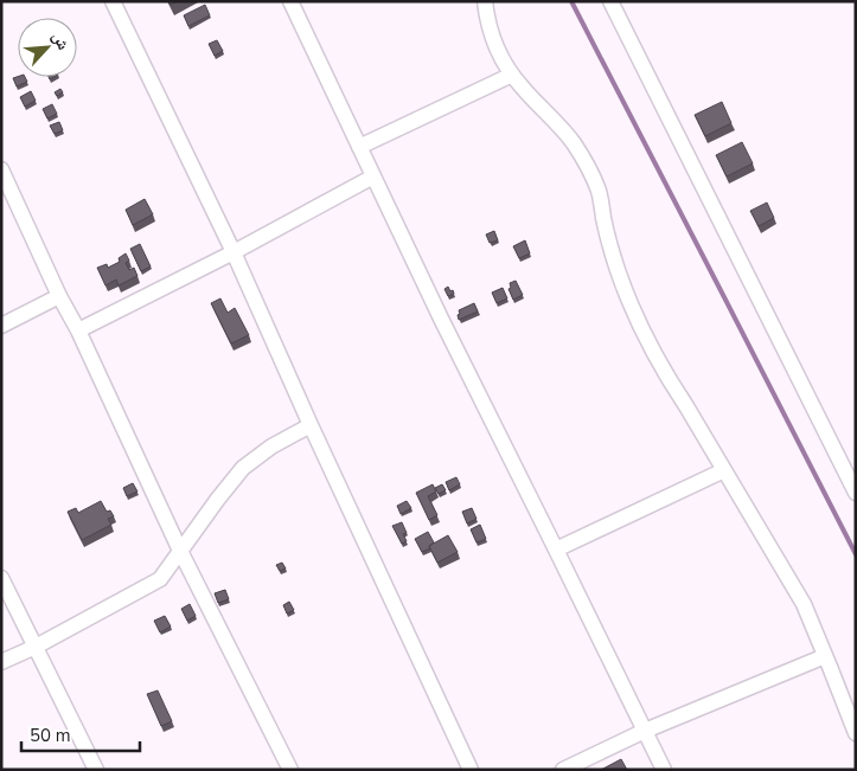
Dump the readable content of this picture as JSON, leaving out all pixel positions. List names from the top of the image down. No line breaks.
{"scale_bar":"50 m","north":"top right"}
